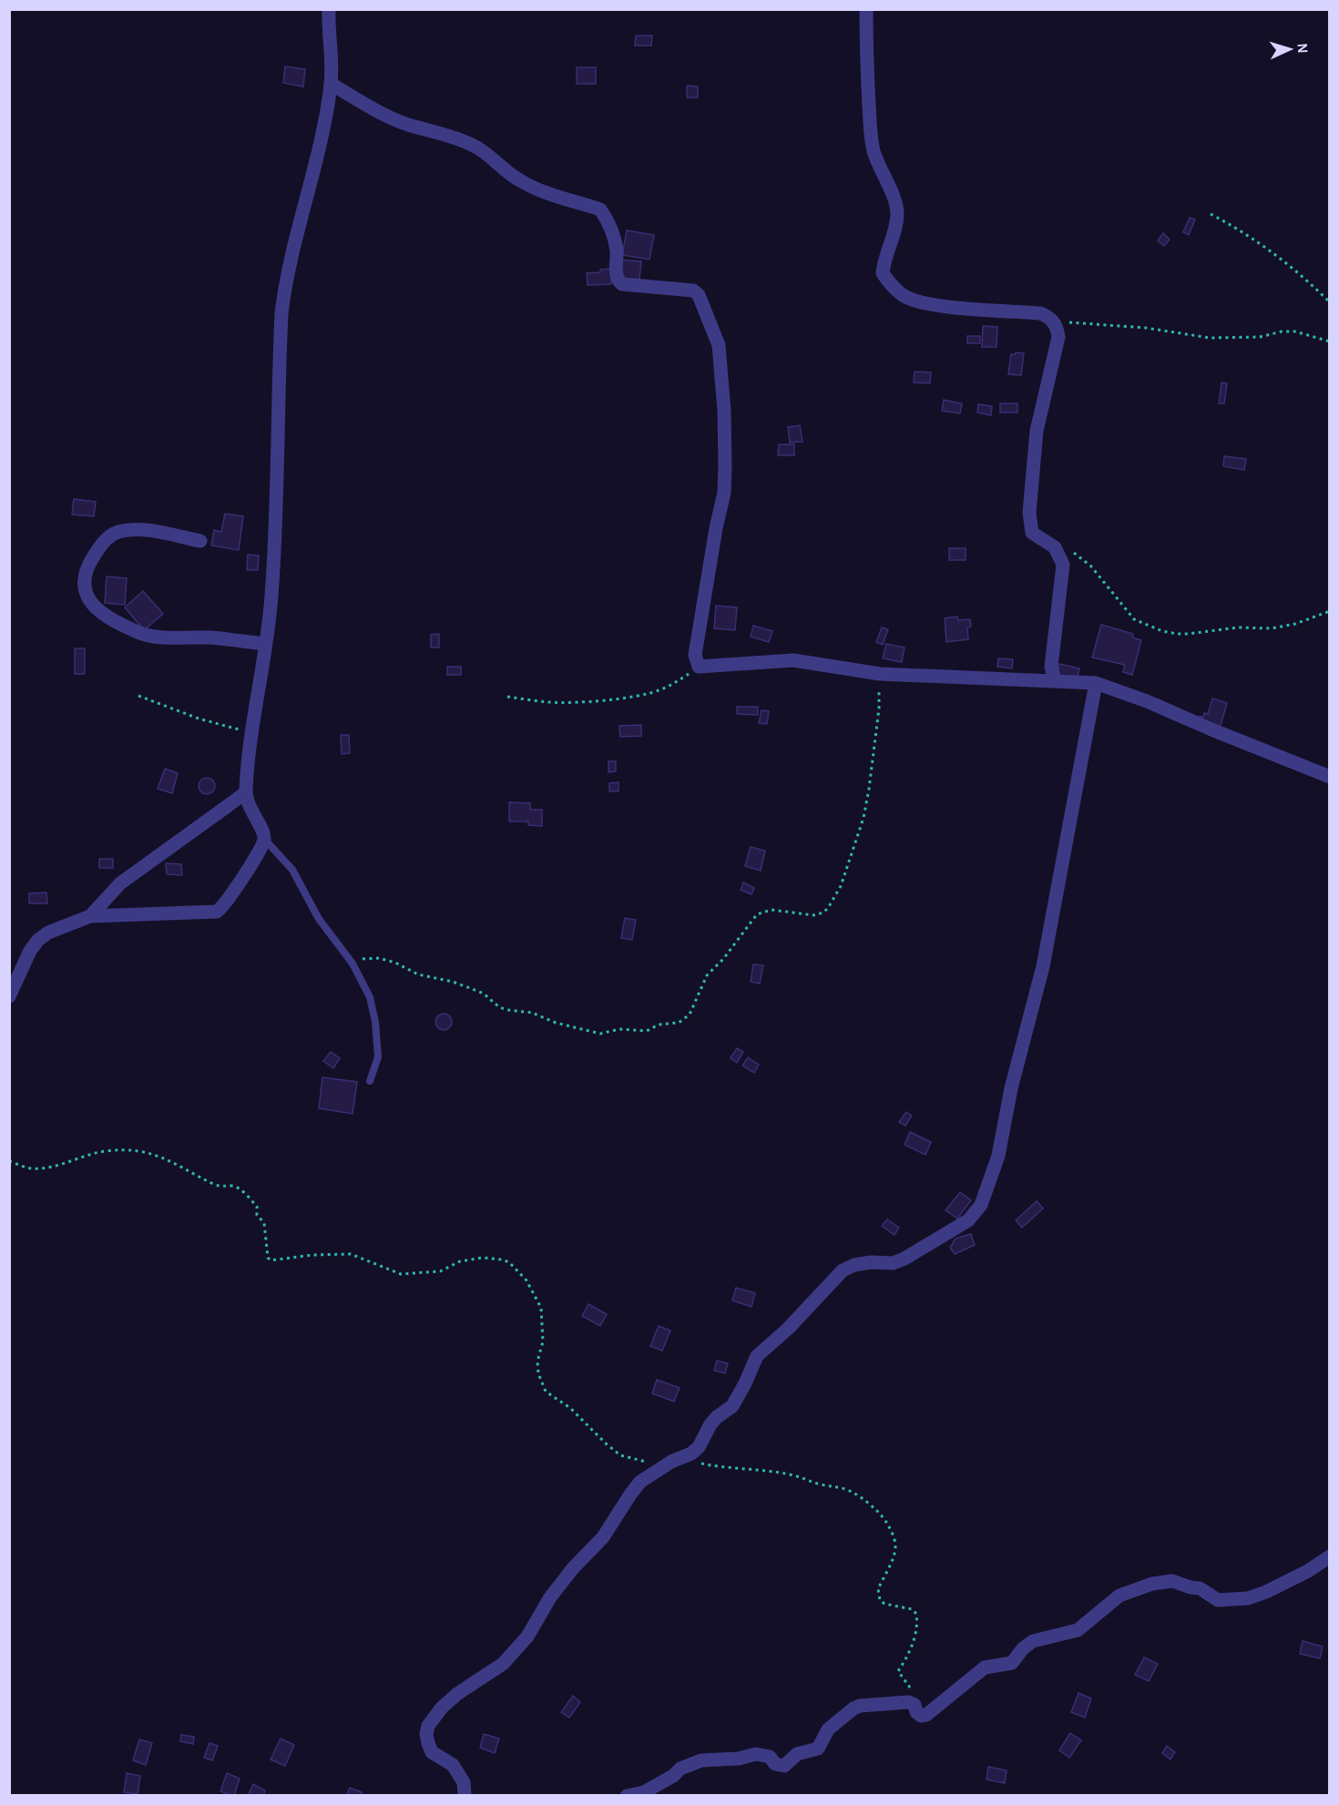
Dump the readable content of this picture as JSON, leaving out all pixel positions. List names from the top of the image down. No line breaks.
{"north":"right"}
